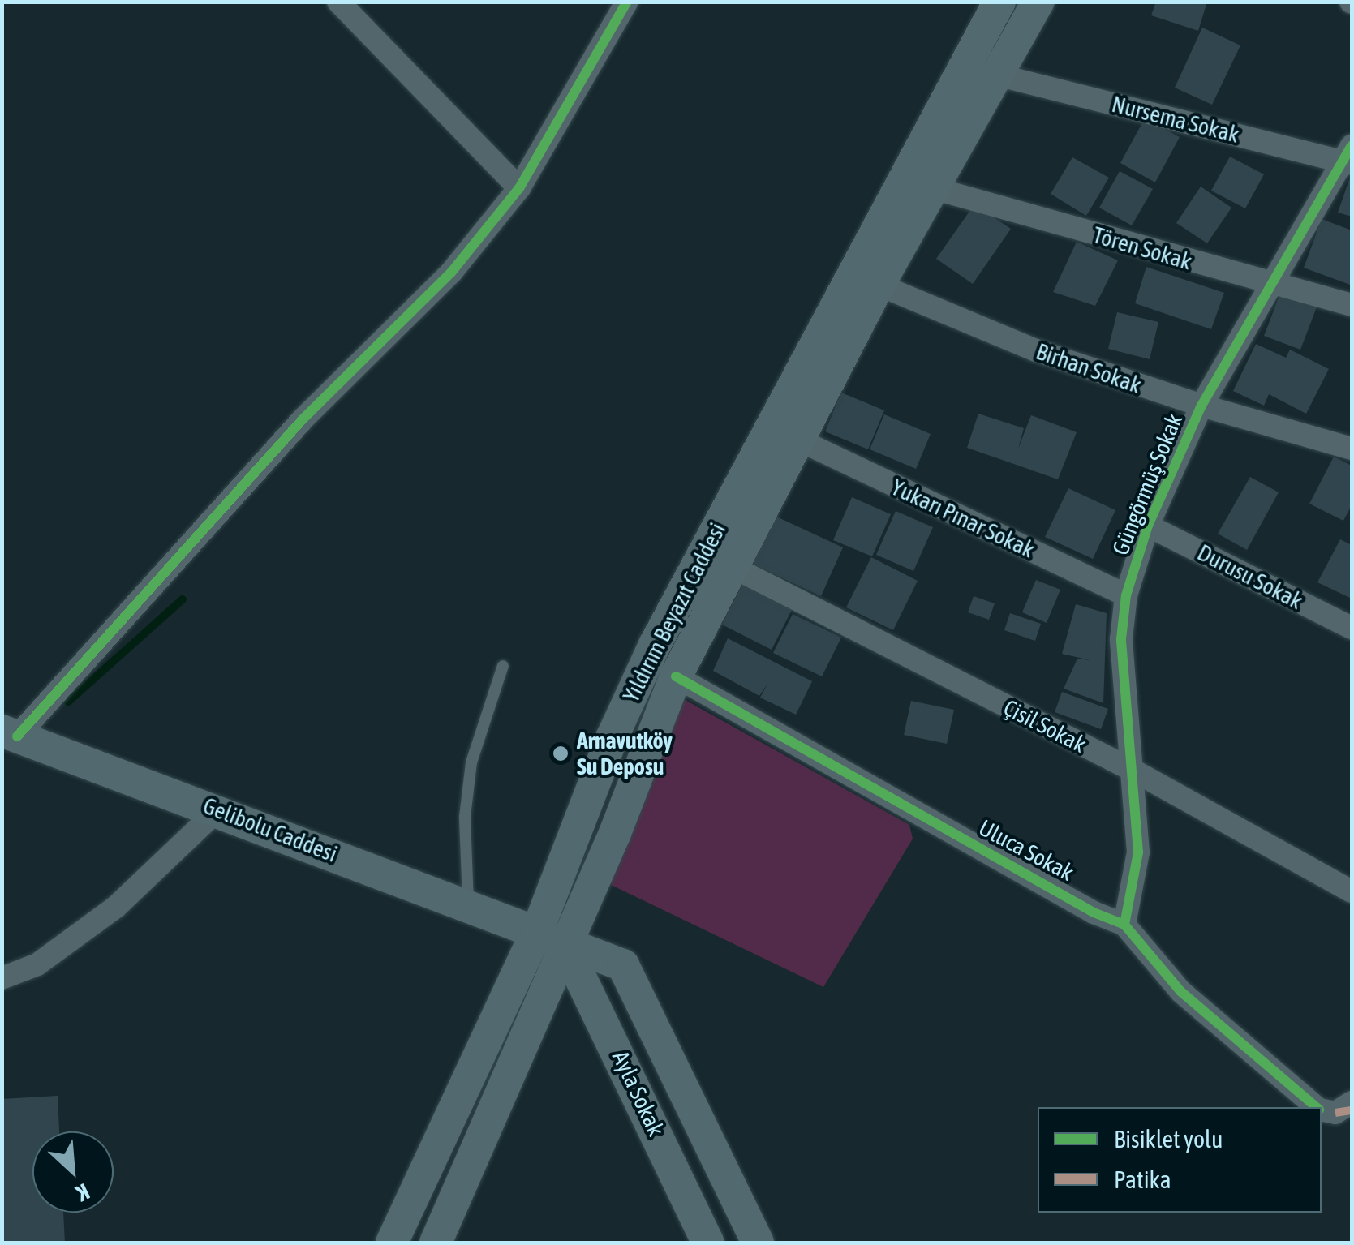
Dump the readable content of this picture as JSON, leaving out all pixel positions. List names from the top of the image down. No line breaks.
{"streets":{"main road":["Yıldırım Beyazıt Caddesi","Gelibolu Caddesi","Ayla Sokak"],"street":["Nursema Sokak","Tören Sokak","Birhan Sokak","Güngörmüş Sokak","Yukarı Pınar Sokak","Durusu Sokak","Çisil Sokak","Uluca Sokak"]},"crossings":[["Nursema Sokak","Güngörmüş Sokak"],["Tören Sokak","Güngörmüş Sokak"],["Birhan Sokak","Güngörmüş Sokak"],["Güngörmüş Sokak","Yukarı Pınar Sokak"],["Güngörmüş Sokak","Durusu Sokak"],["Güngörmüş Sokak","Çisil Sokak"],["Güngörmüş Sokak","Uluca Sokak"],["Yıldırım Beyazıt Caddesi","Gelibolu Caddesi"],["Yıldırım Beyazıt Caddesi","Ayla Sokak"],["Gelibolu Caddesi","Ayla Sokak"]],"places":["Arnavutköy Su Deposu"],"legend":["Bisiklet yolu","Patika"],"north":"bottom right"}
